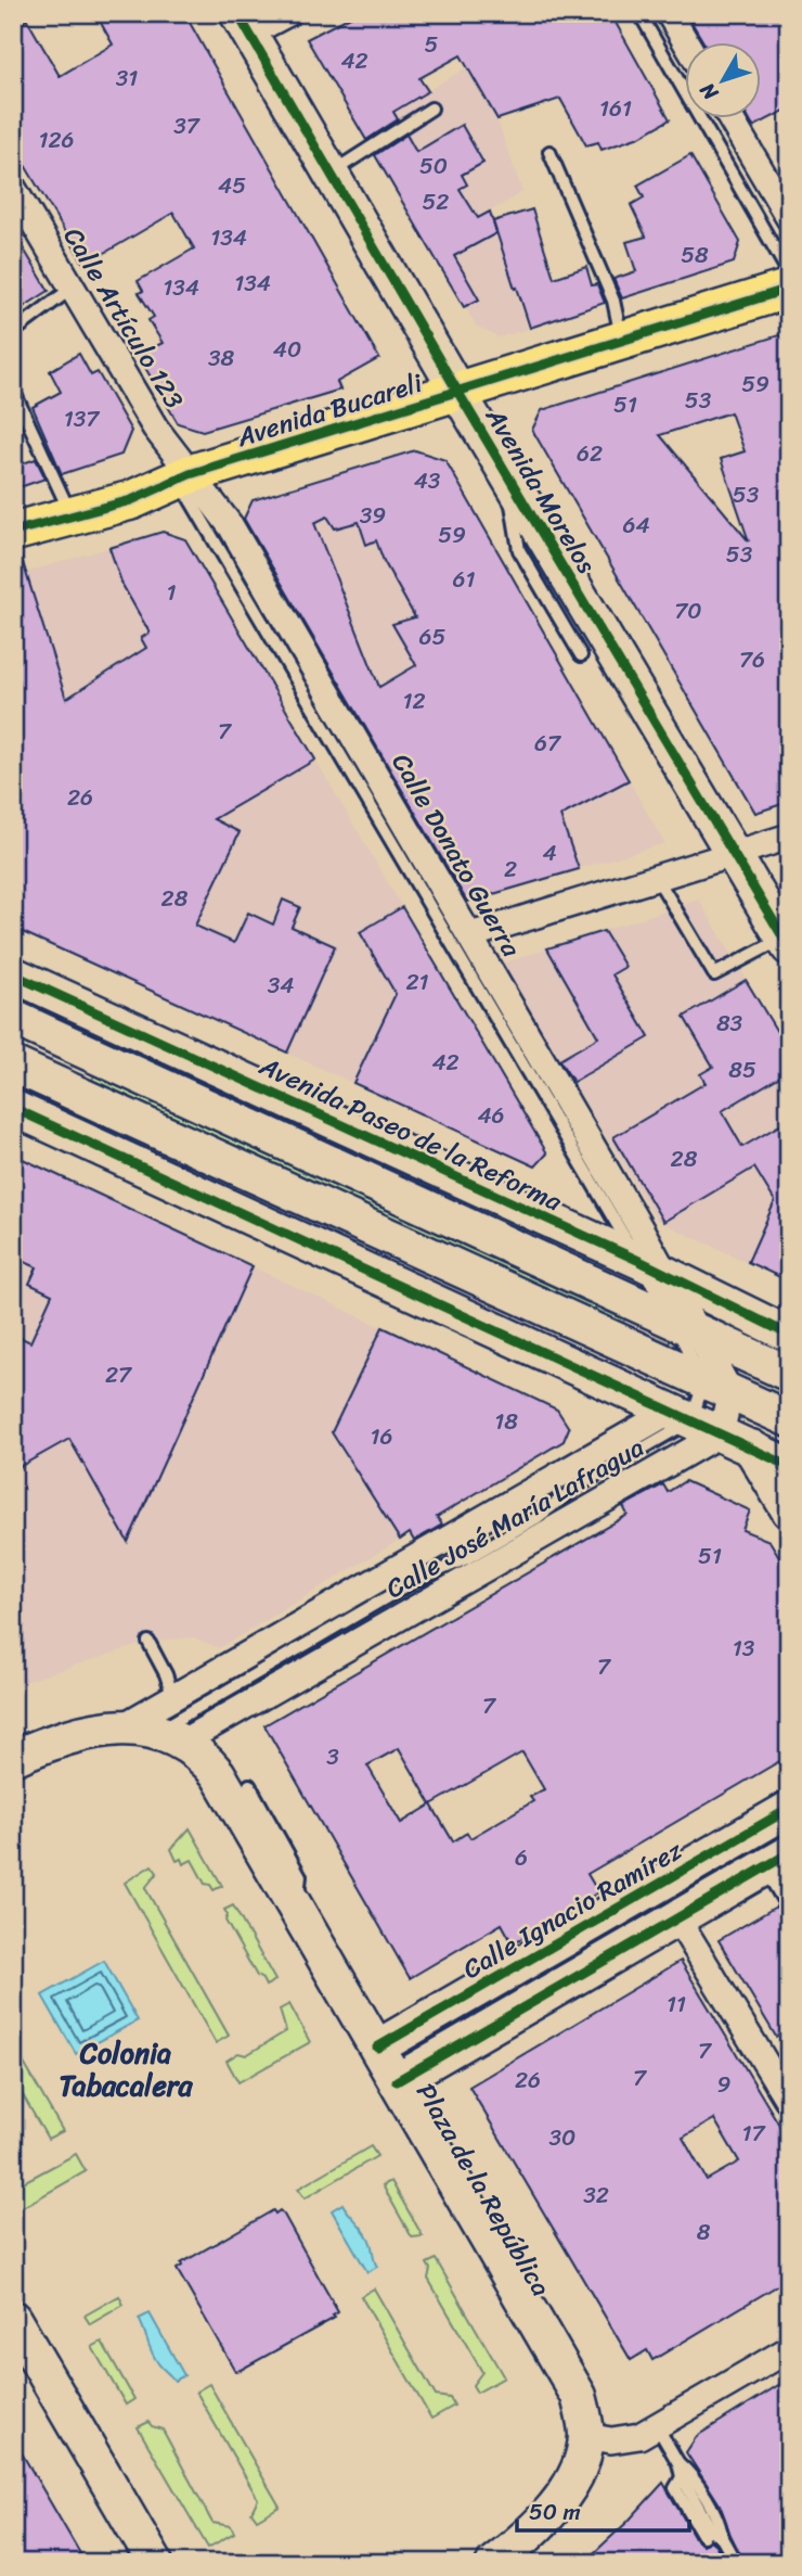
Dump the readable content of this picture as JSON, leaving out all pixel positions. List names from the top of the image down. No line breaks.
{"streets":{"main road":["Avenida Bucareli","Avenida Morelos","Avenida Paseo de la Reforma","Calle Ignacio Ramírez","Plaza de la República"],"street":["Calle Artículo 123","Calle Donato Guerra","Calle José María Lafragua"]},"crossings":[["Calle Artículo 123","Avenida Bucareli"],["Calle Artículo 123","Calle Donato Guerra"],["Avenida Bucareli","Avenida Morelos"],["Avenida Bucareli","Calle Donato Guerra"],["Calle Donato Guerra","Avenida Paseo de la Reforma"],["Calle José María Lafragua","Plaza de la República"],["Calle Ignacio Ramírez","Plaza de la República"]],"districts":["Colonia Tabacalera"],"house_numbers":["5","42","31","161","37","126","50","45","52","134","58","134","134","40","38","59","53","51","137","62","43","53","39","64","59","53","61","1","70","65","76","12","7","67","26","4","2","28","21","34","83","42","85","46","28","27","18","16","51","13","7","7","3","6","11","7","7","26","9","17","30","32","8"],"scale_bar":"50 m","north":"bottom left"}
